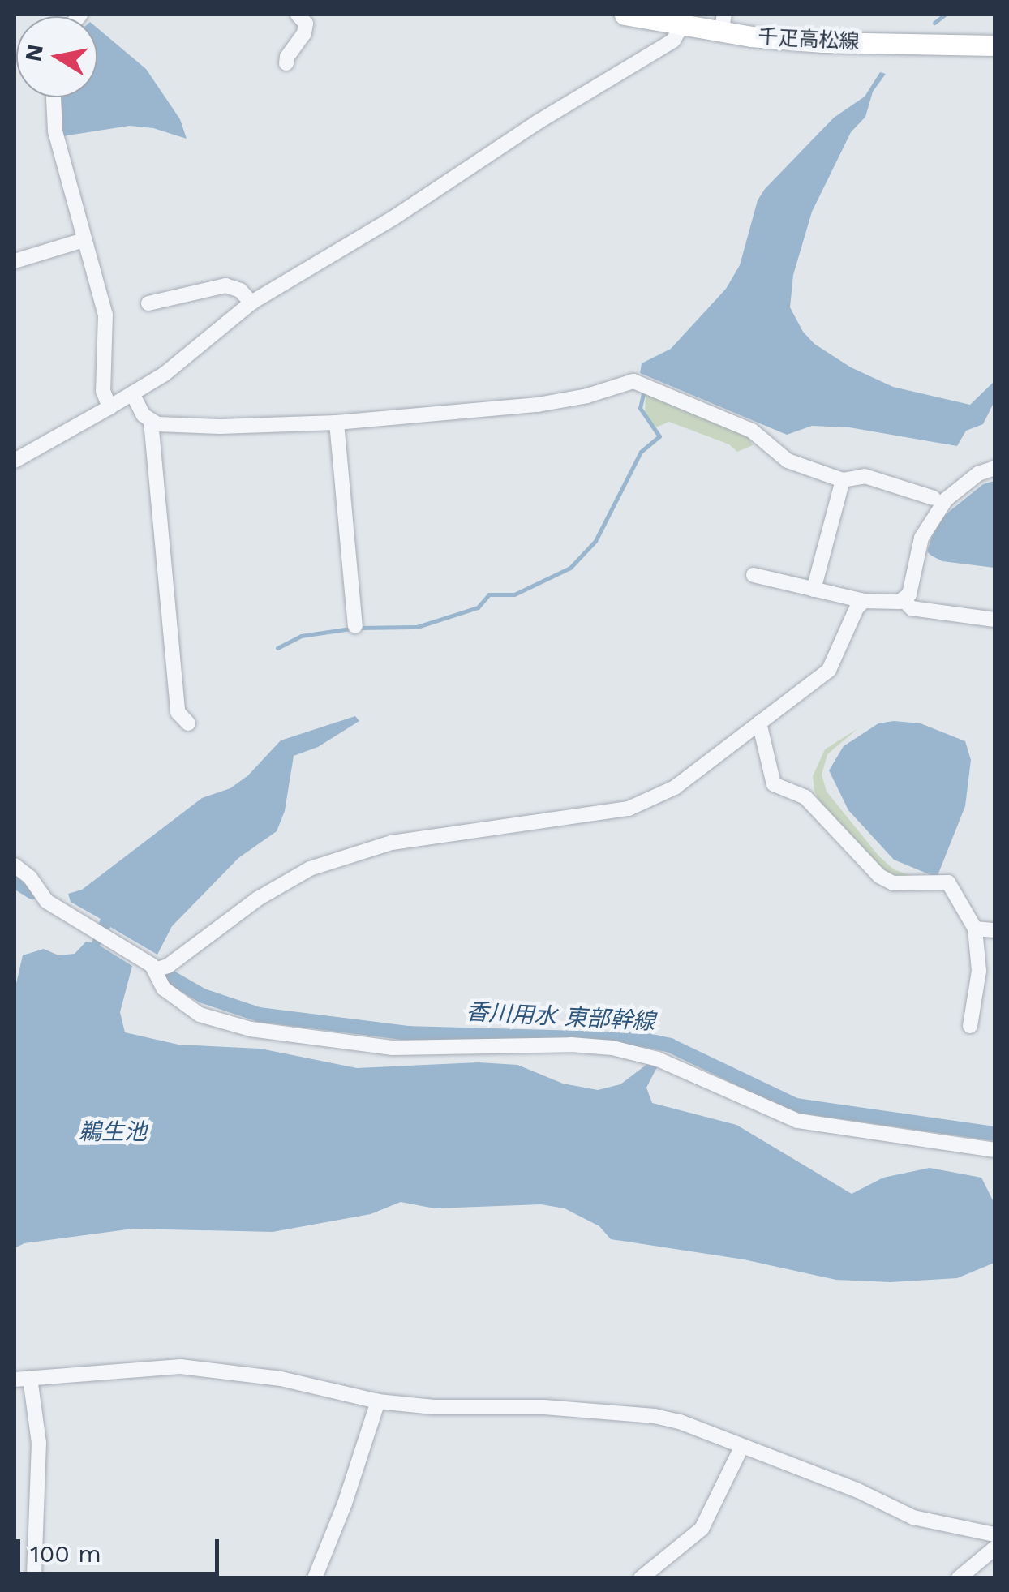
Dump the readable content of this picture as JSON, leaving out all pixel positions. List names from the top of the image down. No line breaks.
{"streets":{"main road":["千疋高松線"]},"water":["香川用水 東部幹線","鵜生池"],"scale_bar":"100 m","north":"left"}
